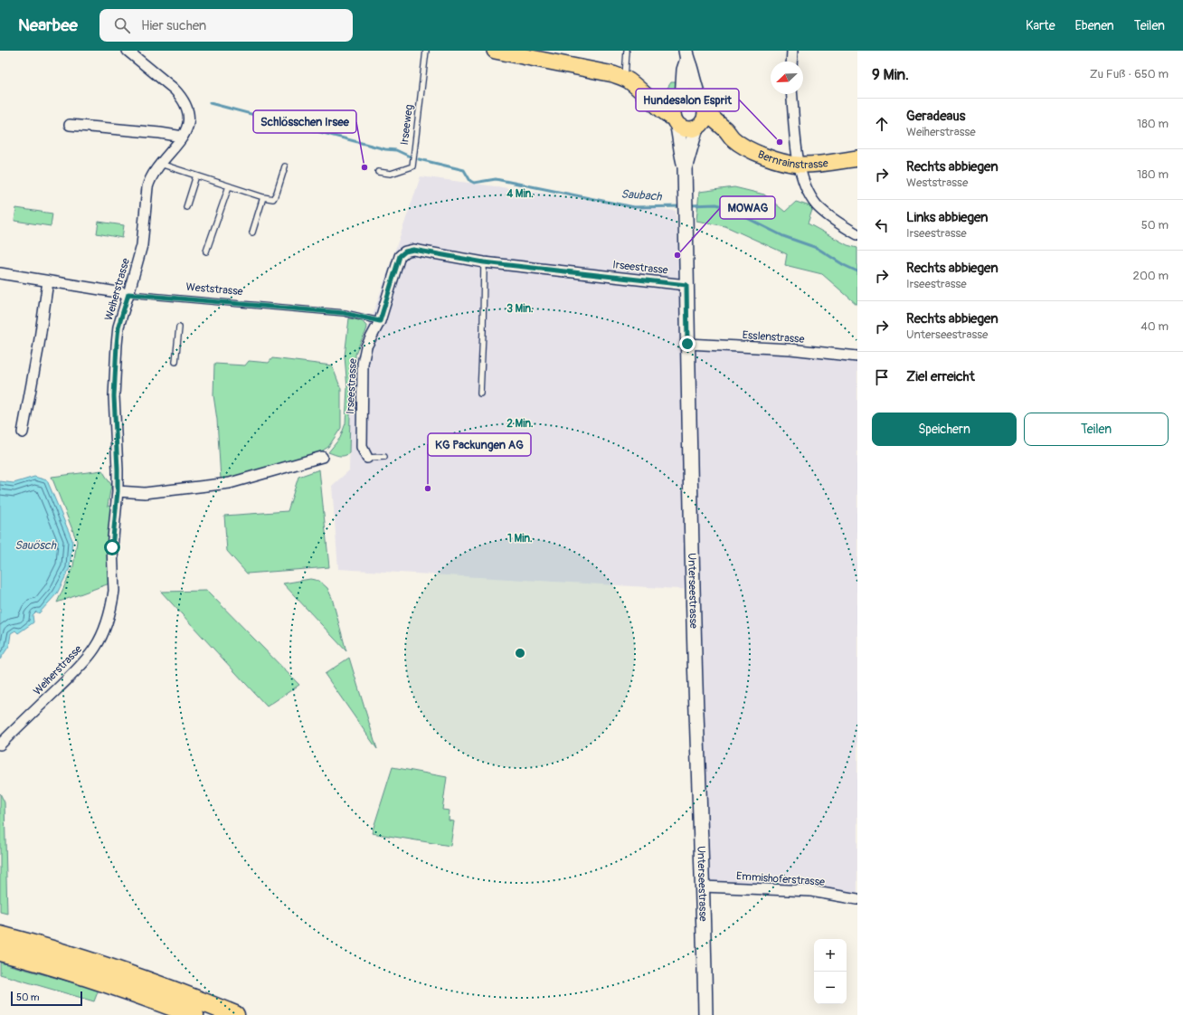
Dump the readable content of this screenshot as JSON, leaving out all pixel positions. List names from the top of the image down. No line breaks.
{"streets":{"main road":["Bernrainstrasse"],"street":["Irseestrasse","Weiherstrasse","Weststrasse","Esslenstrasse","Unterseestrasse","Emmishoferstrasse"],"lane":["Irseeweg"]},"crossings":[["Bernrainstrasse","Unterseestrasse"],["Irseestrasse","Weststrasse"],["Irseestrasse","Unterseestrasse"],["Weiherstrasse","Weststrasse"],["Esslenstrasse","Unterseestrasse"],["Unterseestrasse","Emmishoferstrasse"]],"water":["Saubach","Sauösch"],"places":["Hundesalon Esprit","Schlösschen Irsee","MOWAG","KG Packungen AG"],"scale_bar":"50 m","north":"bottom left","page":{"header":"Nearbee","search":"Hier suchen","nav":["Karte","Ebenen","Teilen"],"heading":["9 Min.","Zu Fuß · 650 m"],"list":[["Geradeaus","Weiherstrasse","180 m"],["Rechts abbiegen","Weststrasse","180 m"],["Links abbiegen","Irseestrasse","50 m"],["Rechts abbiegen","Irseestrasse","200 m"],["Rechts abbiegen","Unterseestrasse","40 m"],"Ziel erreicht"],"buttons":["Speichern","Teilen"],"map_buttons":["+","−"],"scale":"50 m"},"rings":["4 Min.","3 Min.","2 Min.","1 Min."]}
